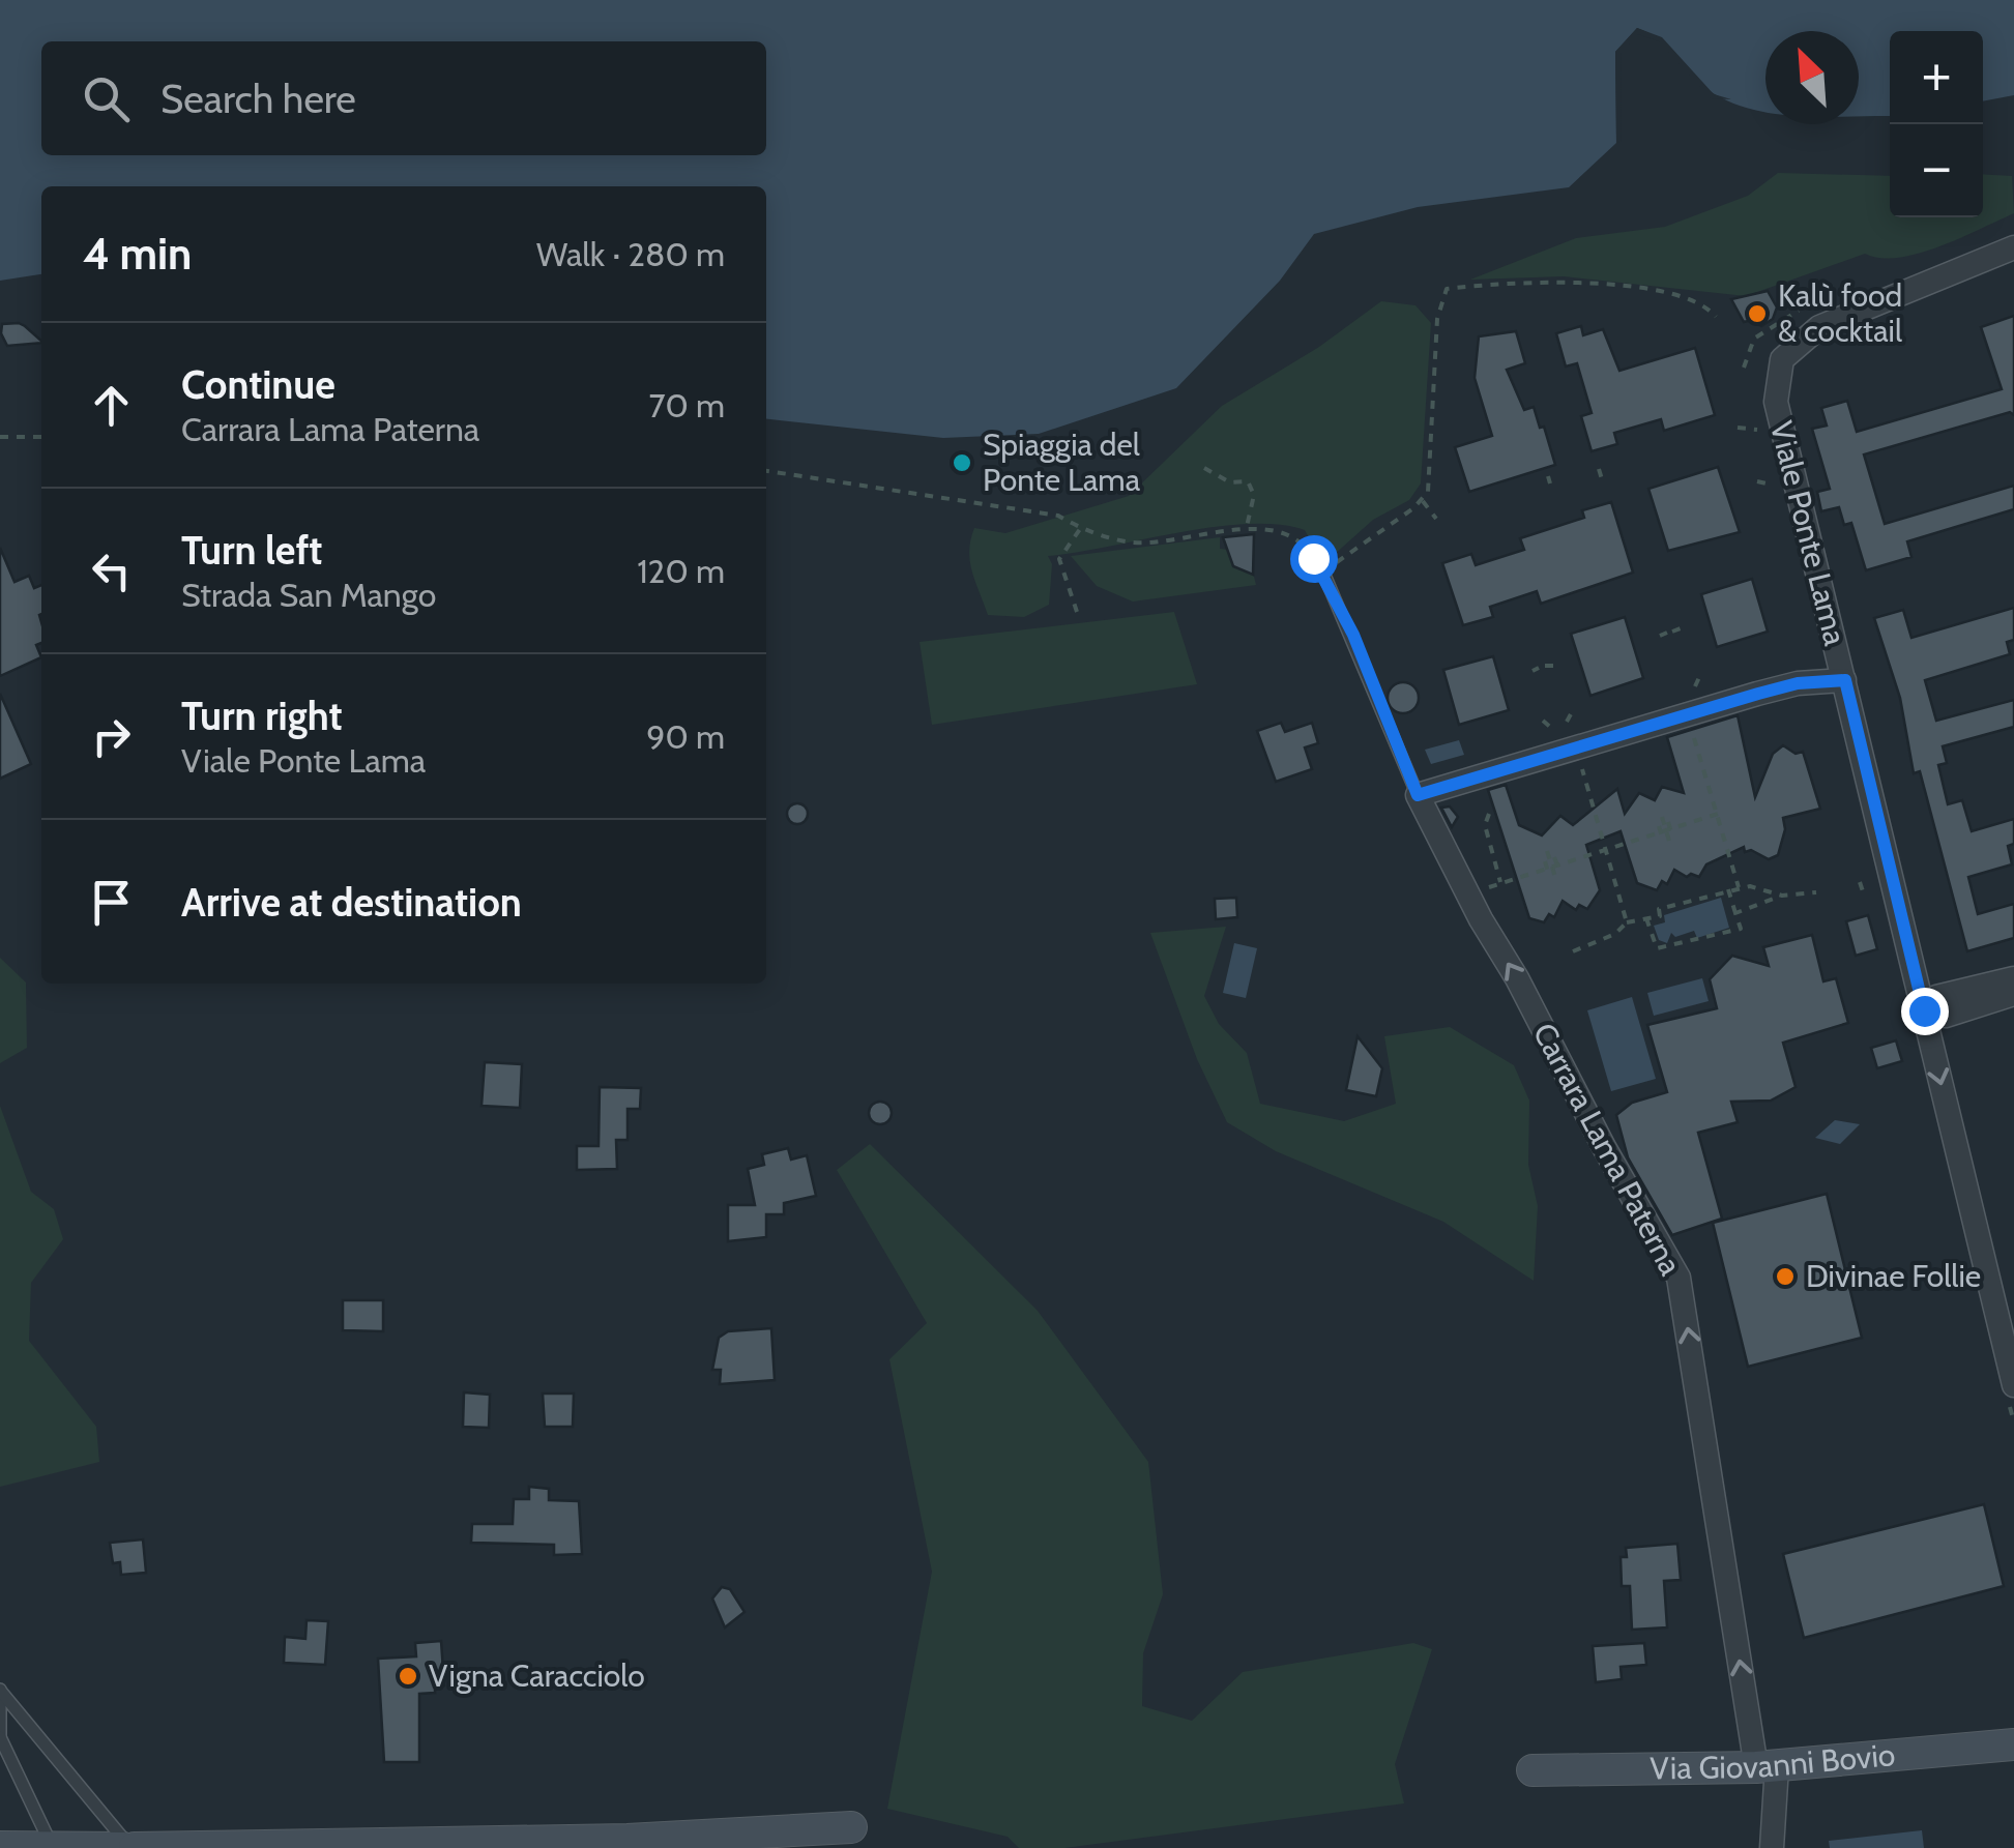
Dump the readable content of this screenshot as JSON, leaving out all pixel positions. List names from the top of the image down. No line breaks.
{"streets":{"main road":["Via Giovanni Bovio"],"street":["Viale Ponte Lama","Carrara Lama Paterna"]},"crossings":[["Carrara Lama Paterna","Via Giovanni Bovio"]],"one_way":["Carrara Lama Paterna"],"places":["Kalù food & cocktail","Spiaggia del Ponte Lama","Divinae Follie","Vigna Caracciolo"],"north":"top left","page":{"map_buttons":["+","−"],"search":"Search here","heading":["4 min","Walk · 280 m"],"list":[["Continue","Carrara Lama Paterna","70 m"],["Turn left","Strada San Mango","120 m"],["Turn right","Viale Ponte Lama","90 m"],"Arrive at destination"]}}
